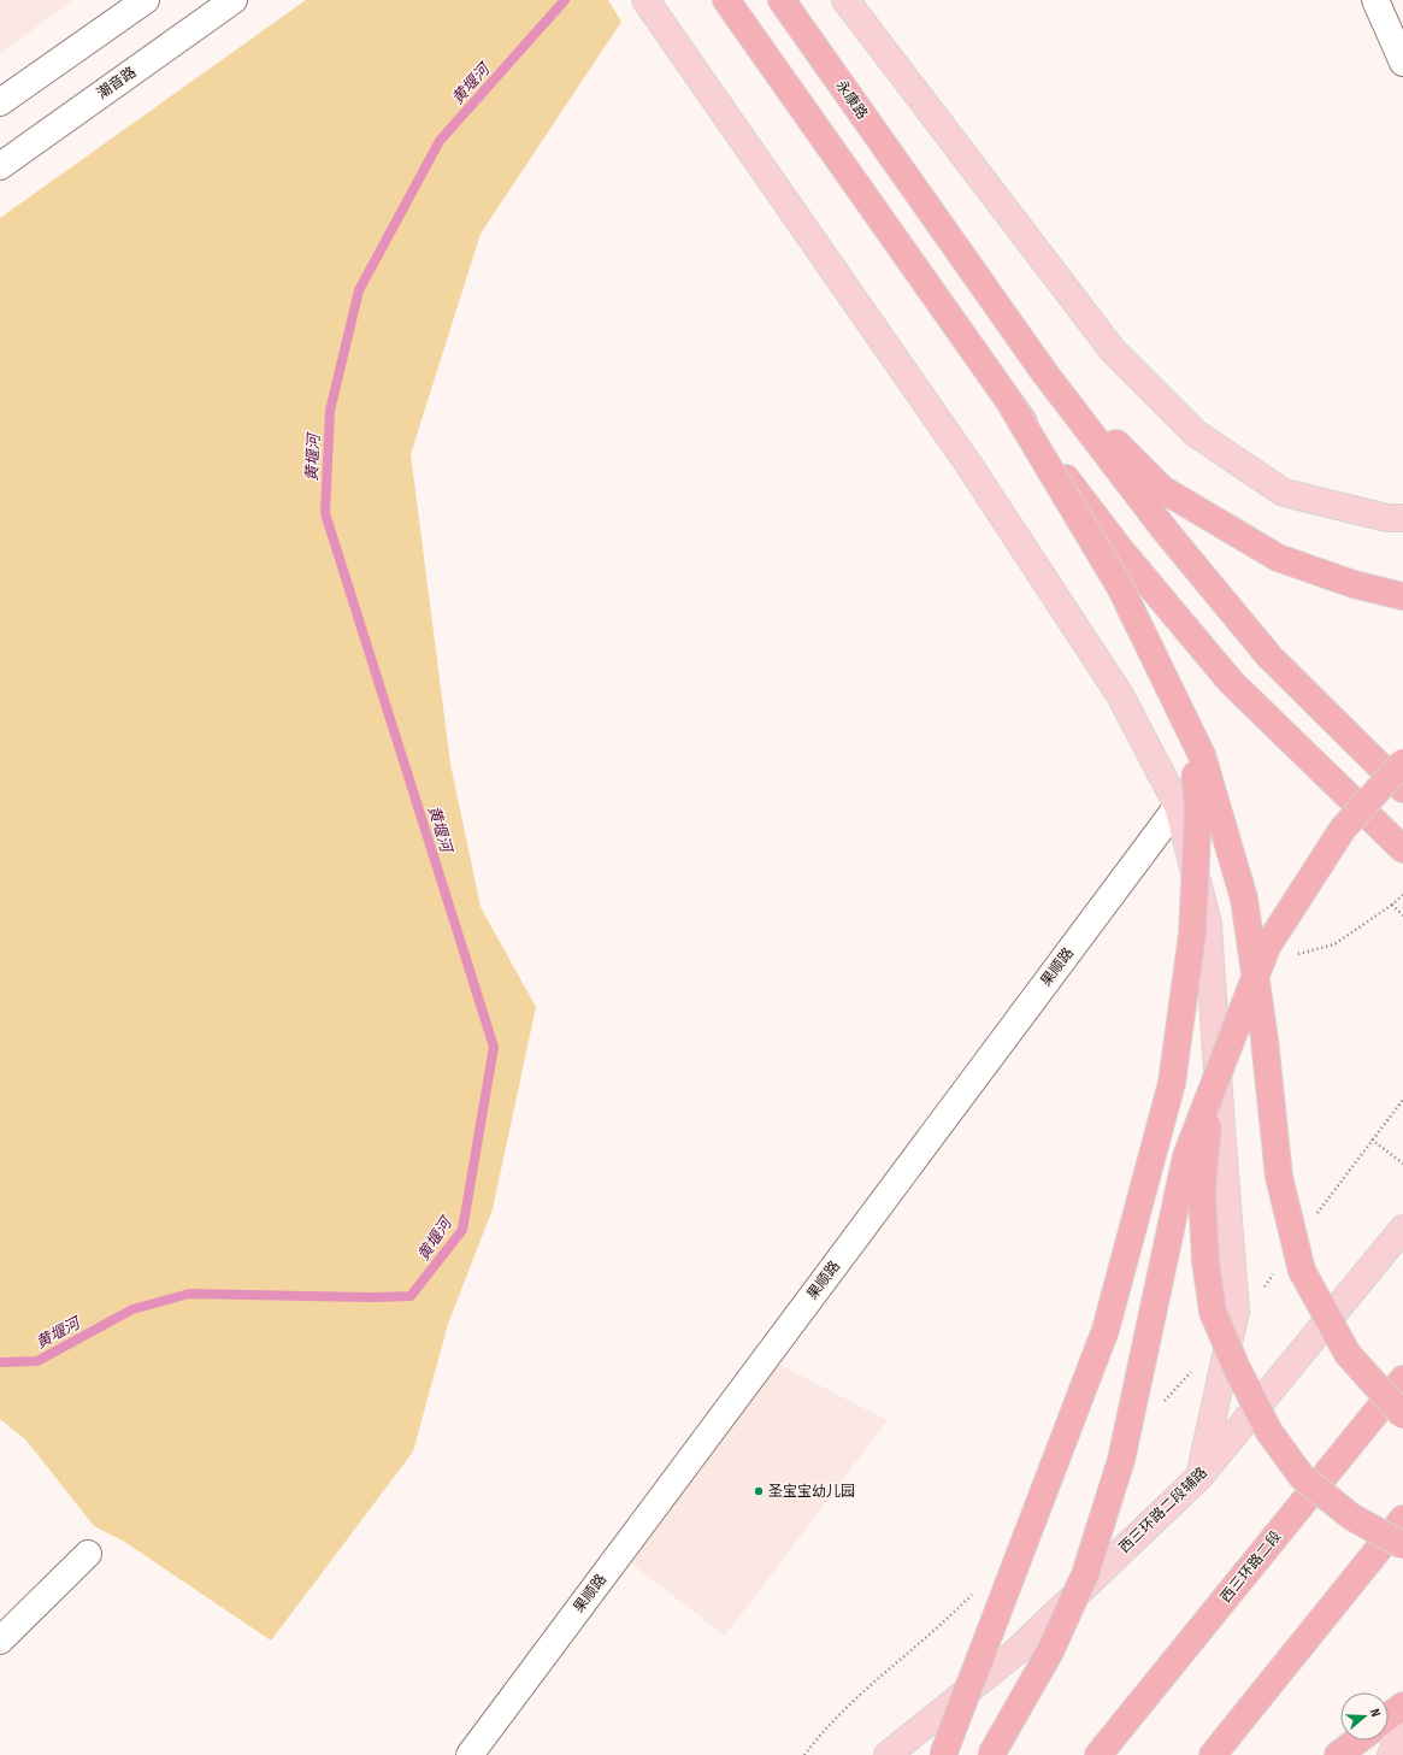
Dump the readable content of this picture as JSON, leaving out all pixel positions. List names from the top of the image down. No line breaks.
{"streets":{"highway":["永康路","西三环路二段"],"main road":["西三环路二段辅路"],"street":["潮音路","果顺路"]},"water":["黄堰河"],"places":["圣宝宝幼儿园"],"north":"right"}
